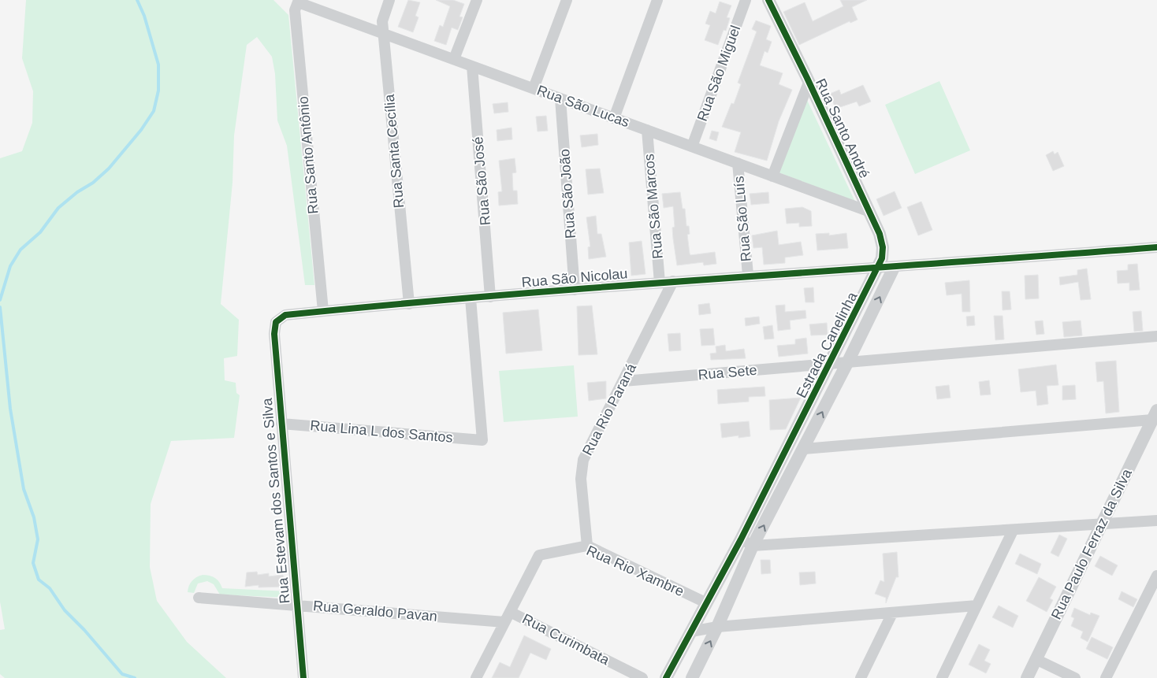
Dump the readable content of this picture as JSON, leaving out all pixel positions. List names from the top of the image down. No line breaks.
{"streets":{"street":["Rua São Miguel","Rua São Lucas","Rua Santo André","Rua Santa Cecília","Rua Santo Antônio","Rua São José","Rua São João","Rua São Marcos","Rua São Luís","Rua São Nicolau","Estrada Canelinha","Rua Sete","Rua Rio Paraná","Rua Lina L dos Santos","Rua Estevam dos Santos e Silva","Rua Paulo Ferraz da Silva","Rua Rio Xambre","Rua Geraldo Pavan","Rua Curimbata"]},"crossings":[["Rua São Miguel","Rua São Lucas"],["Rua São Lucas","Rua Santo André"],["Rua São Lucas","Rua Santa Cecília"],["Rua São Lucas","Rua Santo Antônio"],["Rua São Lucas","Rua São José"],["Rua São Lucas","Rua São João"],["Rua São Lucas","Rua São Marcos"],["Rua São Lucas","Rua São Luís"],["Rua Santo André","Rua São Nicolau"],["Rua Santo André","Estrada Canelinha"],["Rua Santa Cecília","Rua São Nicolau"],["Rua Santo Antônio","Rua São Nicolau"],["Rua São José","Rua São Nicolau"],["Rua São João","Rua São Nicolau"],["Rua São Marcos","Rua São Nicolau"],["Rua São Luís","Rua São Nicolau"],["Rua São Nicolau","Estrada Canelinha"],["Rua São Nicolau","Rua Rio Paraná"],["Rua São Nicolau","Rua Lina L dos Santos"],["Rua São Nicolau","Rua Estevam dos Santos e Silva"],["Estrada Canelinha","Rua Sete"],["Estrada Canelinha","Rua Rio Xambre"],["Rua Sete","Rua Rio Paraná"],["Rua Rio Paraná","Rua Rio Xambre"],["Rua Lina L dos Santos","Rua Estevam dos Santos e Silva"],["Rua Estevam dos Santos e Silva","Rua Geraldo Pavan"],["Rua Rio Xambre","Rua Curimbata"]]}
